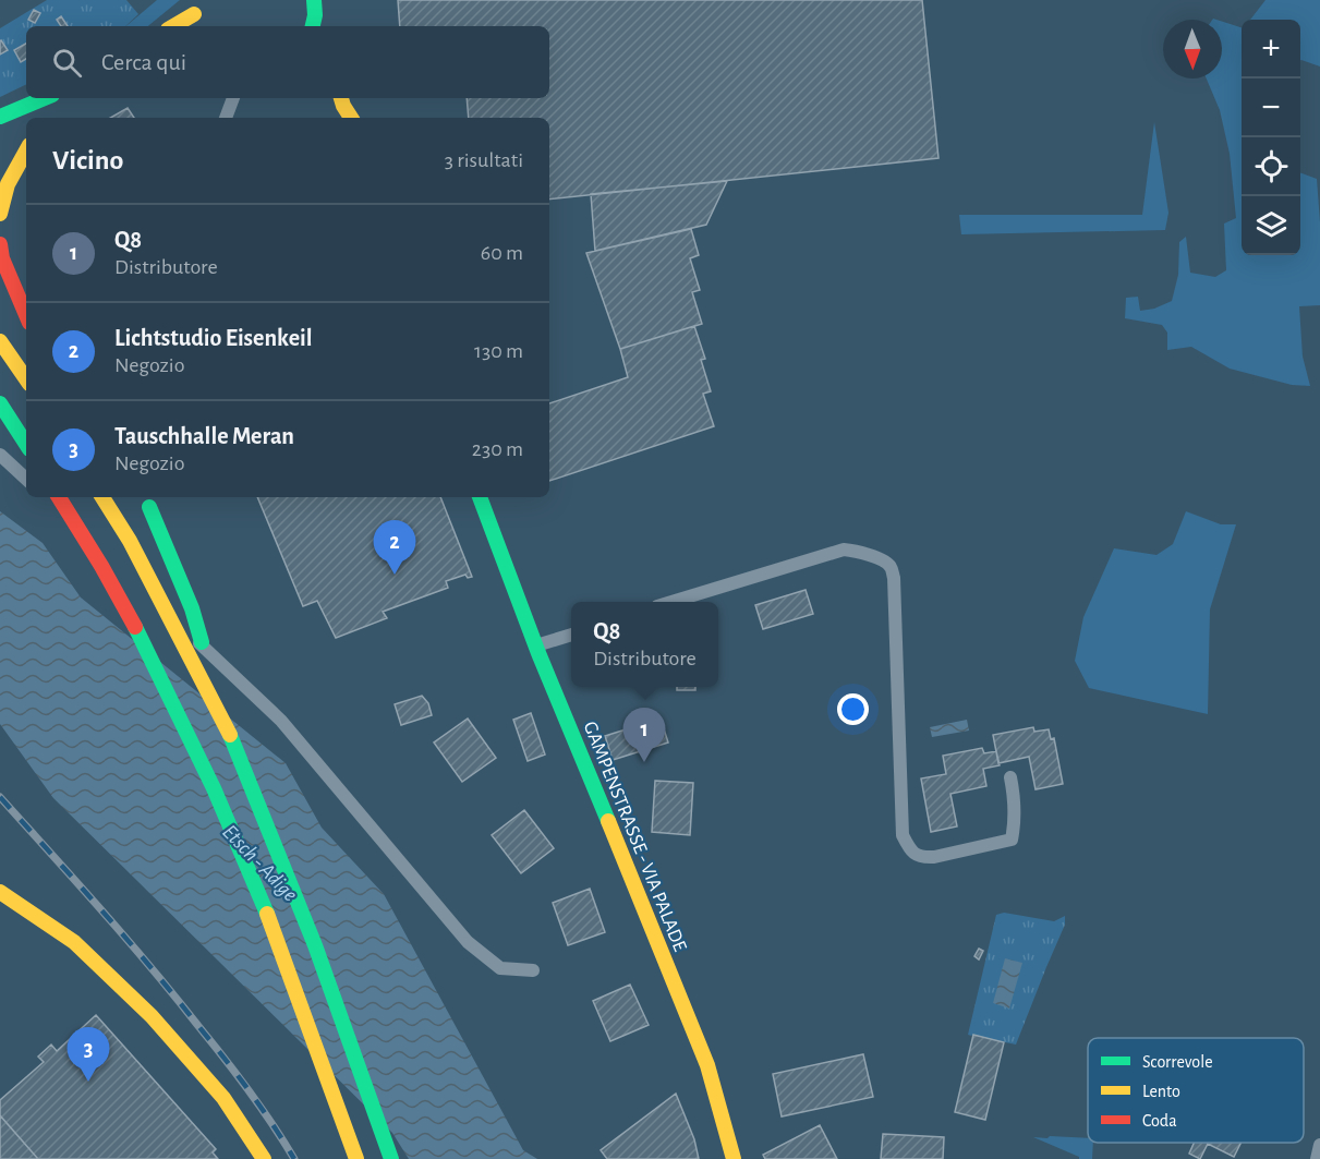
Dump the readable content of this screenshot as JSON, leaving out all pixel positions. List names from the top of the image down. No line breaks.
{"streets":{"main road":["GAMPENSTRASSE - VIA PALADE"]},"water":["Etsch - Adige"],"legend":["Scorrevole","Lento","Coda"],"north":"bottom","page":{"map_buttons":["+","−"],"search":"Cerca qui","heading":["Vicino","3 risultati"],"list":[{"mark":"1","name":"Q8","note":"Distributore","value":"60 m"},{"mark":"2","name":"Lichtstudio Eisenkeil","note":"Negozio","value":"130 m"},{"mark":"3","name":"Tauschhalle Meran","note":"Negozio","value":"230 m"}],"pins":["2","1","3"],"popup":["Q8","Distributore"]}}
